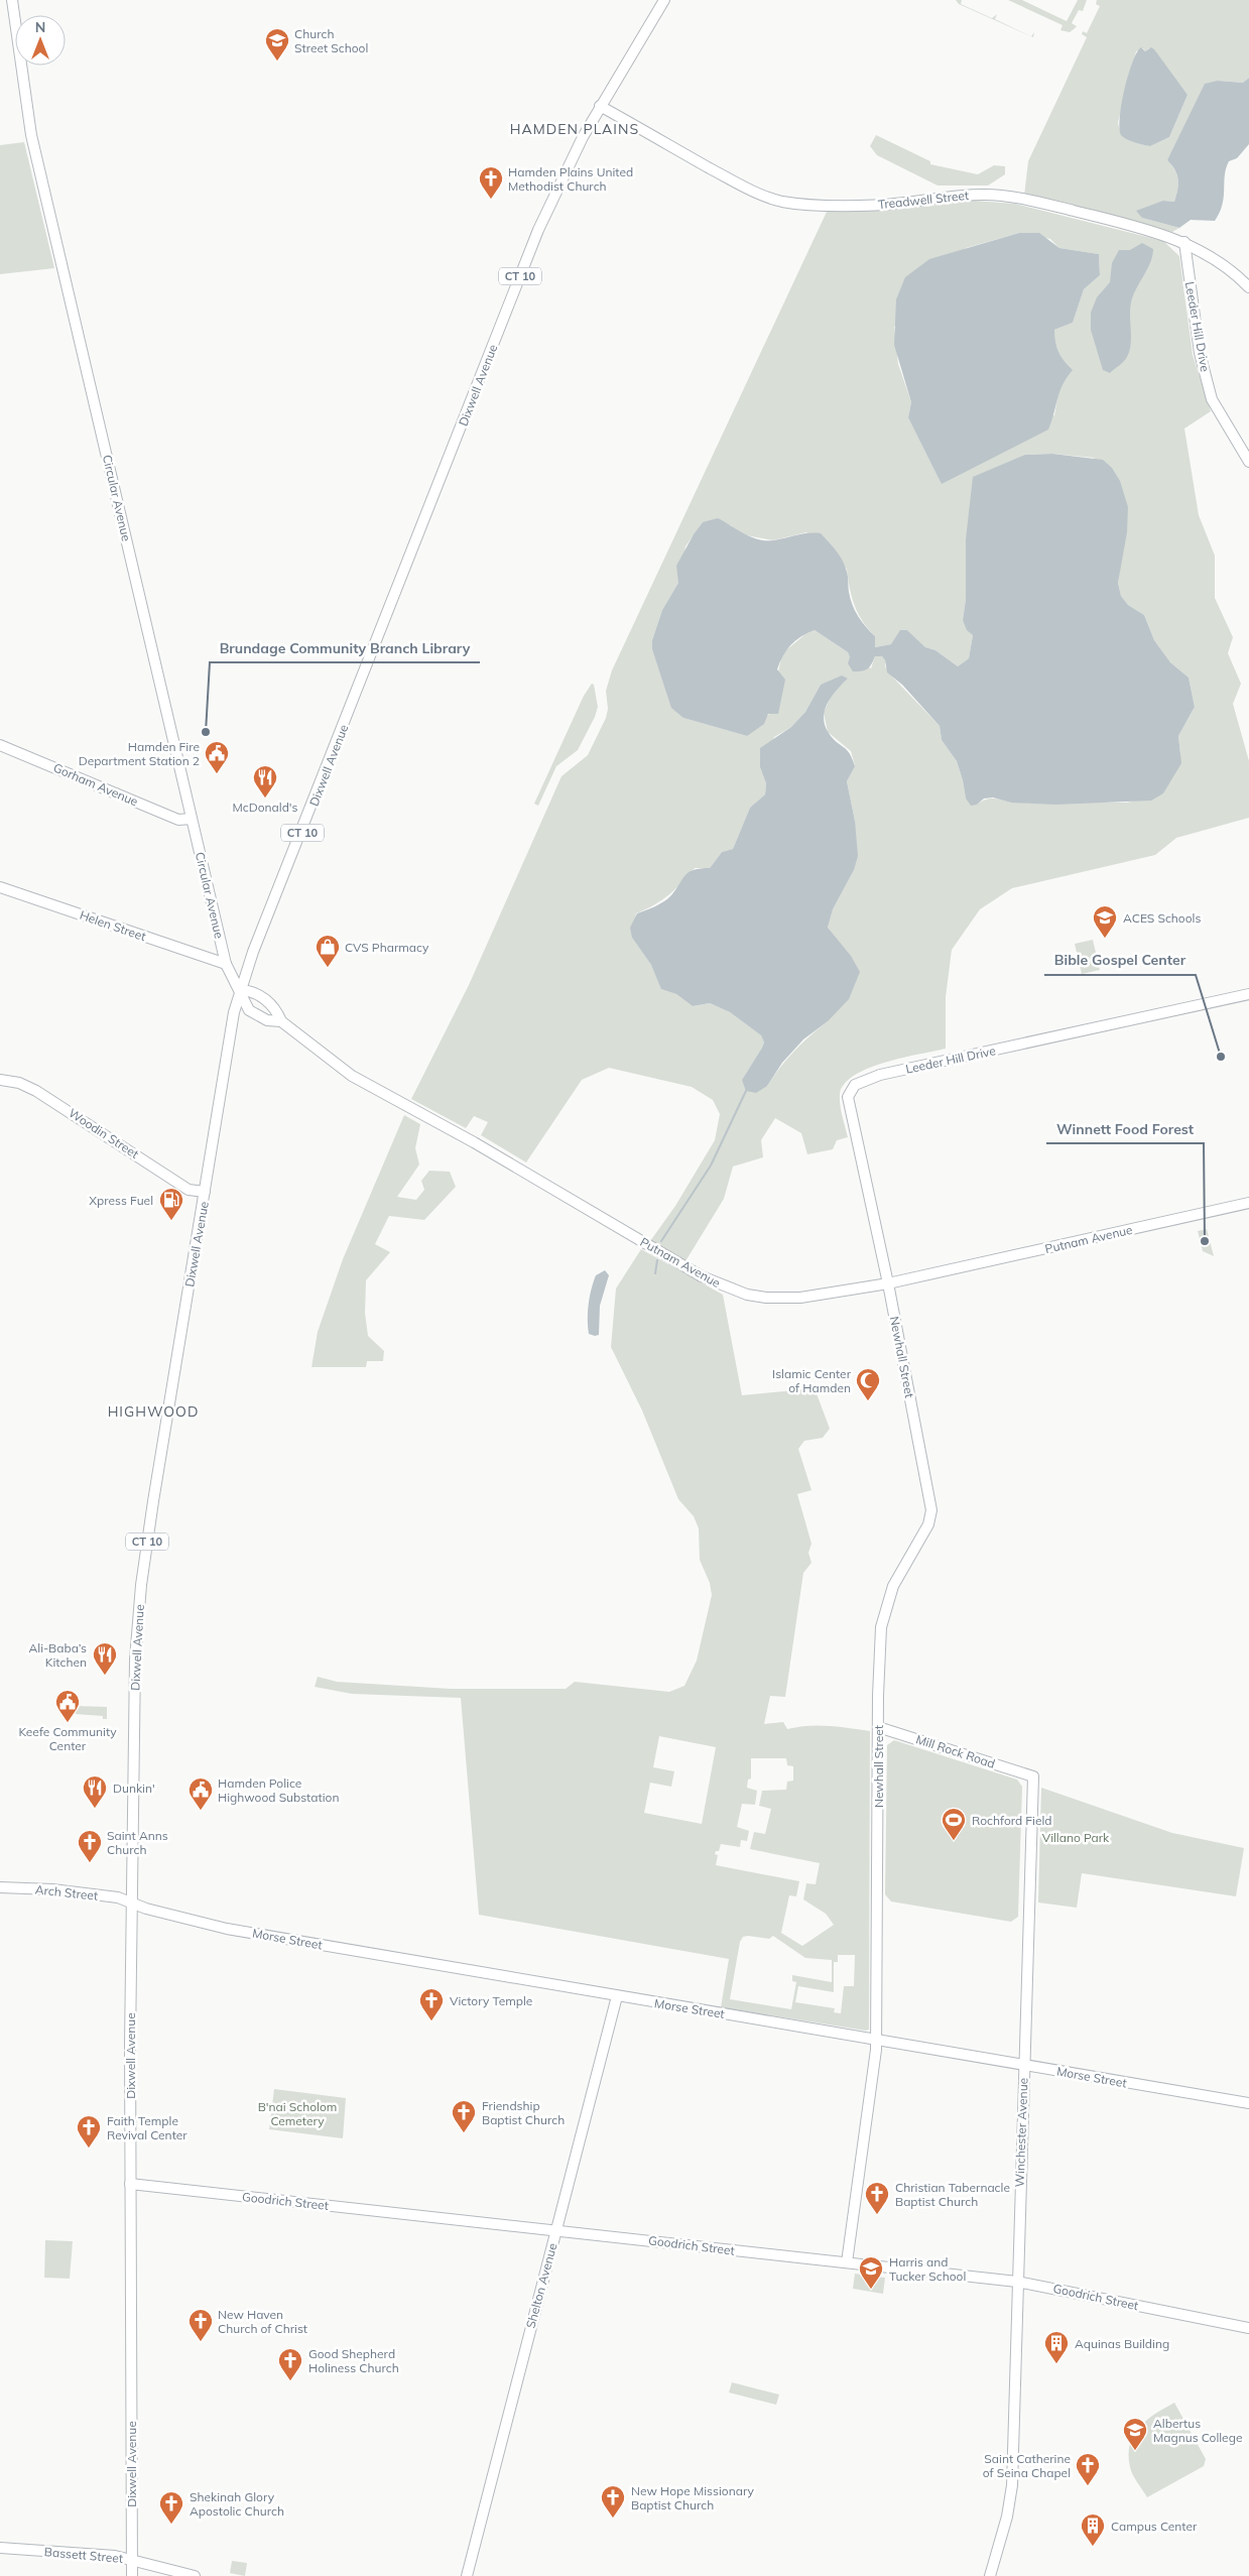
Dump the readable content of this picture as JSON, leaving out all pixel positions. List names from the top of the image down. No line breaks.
{"streets":{"main road":["Treadwell Street","CT 10","Leeder Hill Drive","Dixwell Avenue","Circular Avenue","Gorham Avenue","Helen Street","Woodin Street","Putnam Avenue","Newhall Street","Mill Rock Road","Arch Street","Morse Street","Winchester Avenue","Goodrich Street","Shelton Avenue","Bassett Street"]},"crossings":[["Treadwell Street","Leeder Hill Drive"],["Treadwell Street","Dixwell Avenue"],["Leeder Hill Drive","Putnam Avenue"],["Leeder Hill Drive","Newhall Street"],["Dixwell Avenue","Circular Avenue"],["Dixwell Avenue","Woodin Street"],["Dixwell Avenue","Putnam Avenue"],["Dixwell Avenue","Arch Street"],["Dixwell Avenue","Morse Street"],["Dixwell Avenue","Goodrich Street"],["Dixwell Avenue","Bassett Street"],["Circular Avenue","Gorham Avenue"],["Circular Avenue","Helen Street"],["Circular Avenue","Putnam Avenue"],["Putnam Avenue","Newhall Street"],["Newhall Street","Mill Rock Road"],["Newhall Street","Morse Street"],["Newhall Street","Goodrich Street"],["Mill Rock Road","Winchester Avenue"],["Arch Street","Morse Street"],["Morse Street","Winchester Avenue"],["Morse Street","Shelton Avenue"],["Winchester Avenue","Goodrich Street"],["Goodrich Street","Shelton Avenue"]],"districts":["HAMDEN PLAINS","HIGHWOOD"],"parks":["Villano Park","B'nai Scholom Cemetery"],"places":{"school or university":["Church Street School","ACES Schools","Harris and Tucker School","Albertus Magnus College"],"church":["Hamden Plains United Methodist Church","Saint Anns Church","Victory Temple","Friendship Baptist Church","Faith Temple Revival Center","Christian Tabernacle Baptist Church","New Haven Church of Christ","Good Shepherd Holiness Church","Saint Catherine of Seina Chapel","New Hope Missionary Baptist Church","Shekinah Glory Apostolic Church"],"other":["Brundage Community Branch Library","Bible Gospel Center","Winnett Food Forest"],"public building":["Hamden Fire Department Station 2","Keefe Community Center","Hamden Police Highwood Substation"],"restaurant":["McDonald's","Ali-Baba’s Kitchen","Dunkin'"],"shop":["CVS Pharmacy"],"fuel station":["Xpress Fuel"],"mosque":["Islamic Center of Hamden"],"sports":["Rochford Field"],"building":["Aquinas Building","Campus Center"]},"north":"top"}
